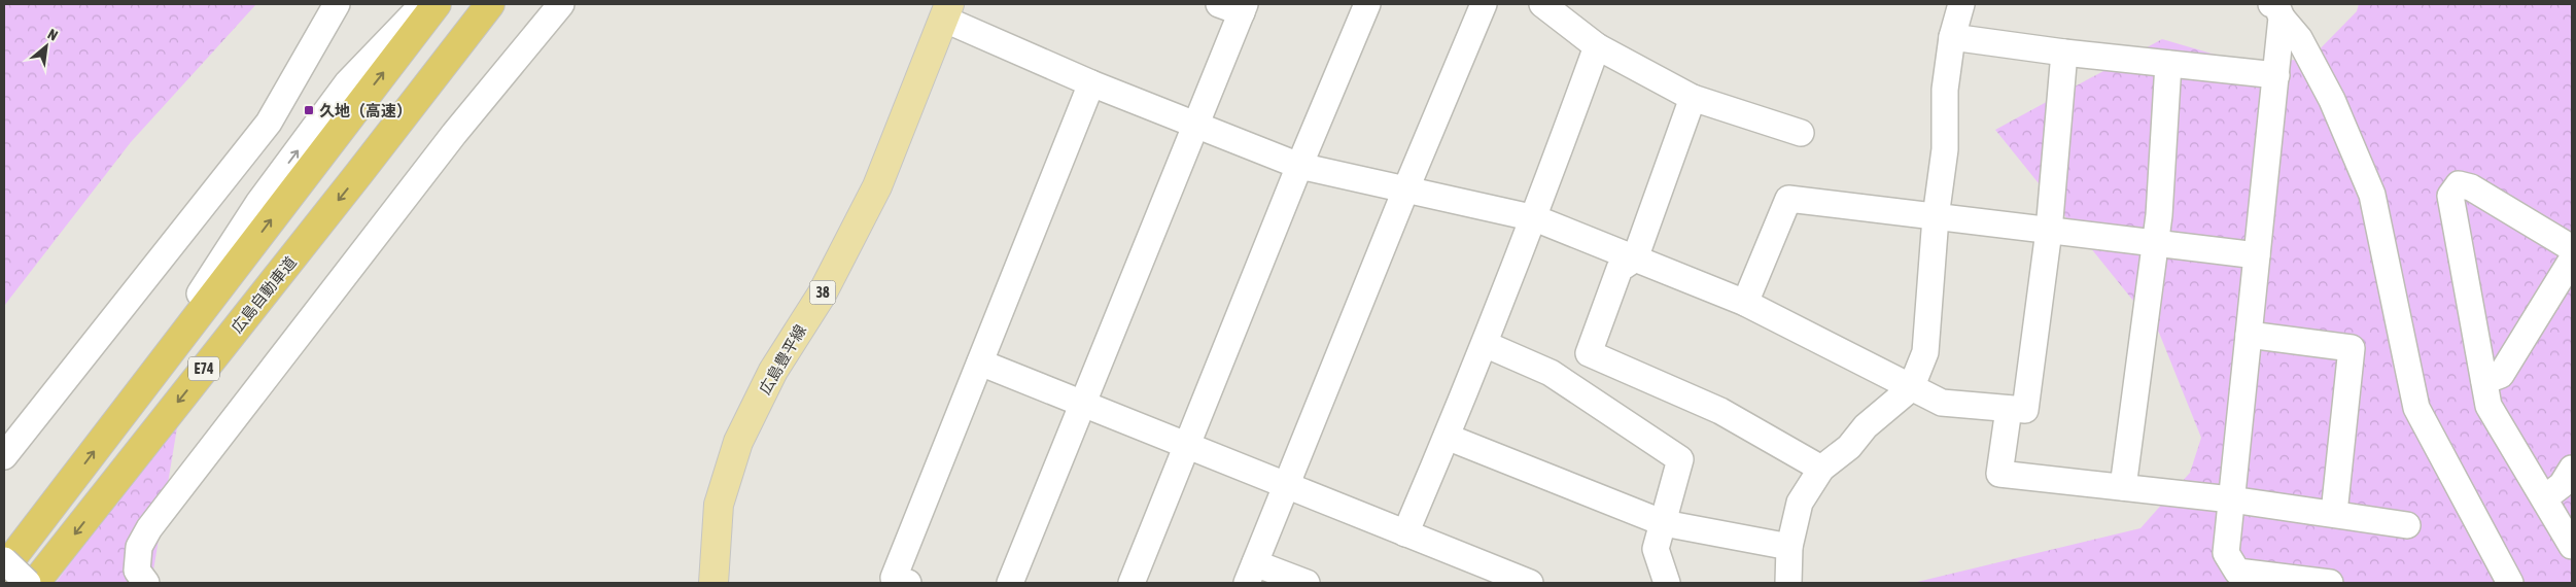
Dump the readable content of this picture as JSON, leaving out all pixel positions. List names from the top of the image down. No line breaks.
{"streets":{"highway":["広島自動車道","E74"],"main road":["38","広島豊平線"]},"places":{"transit":["久地（高速）"]},"north":"top right"}
